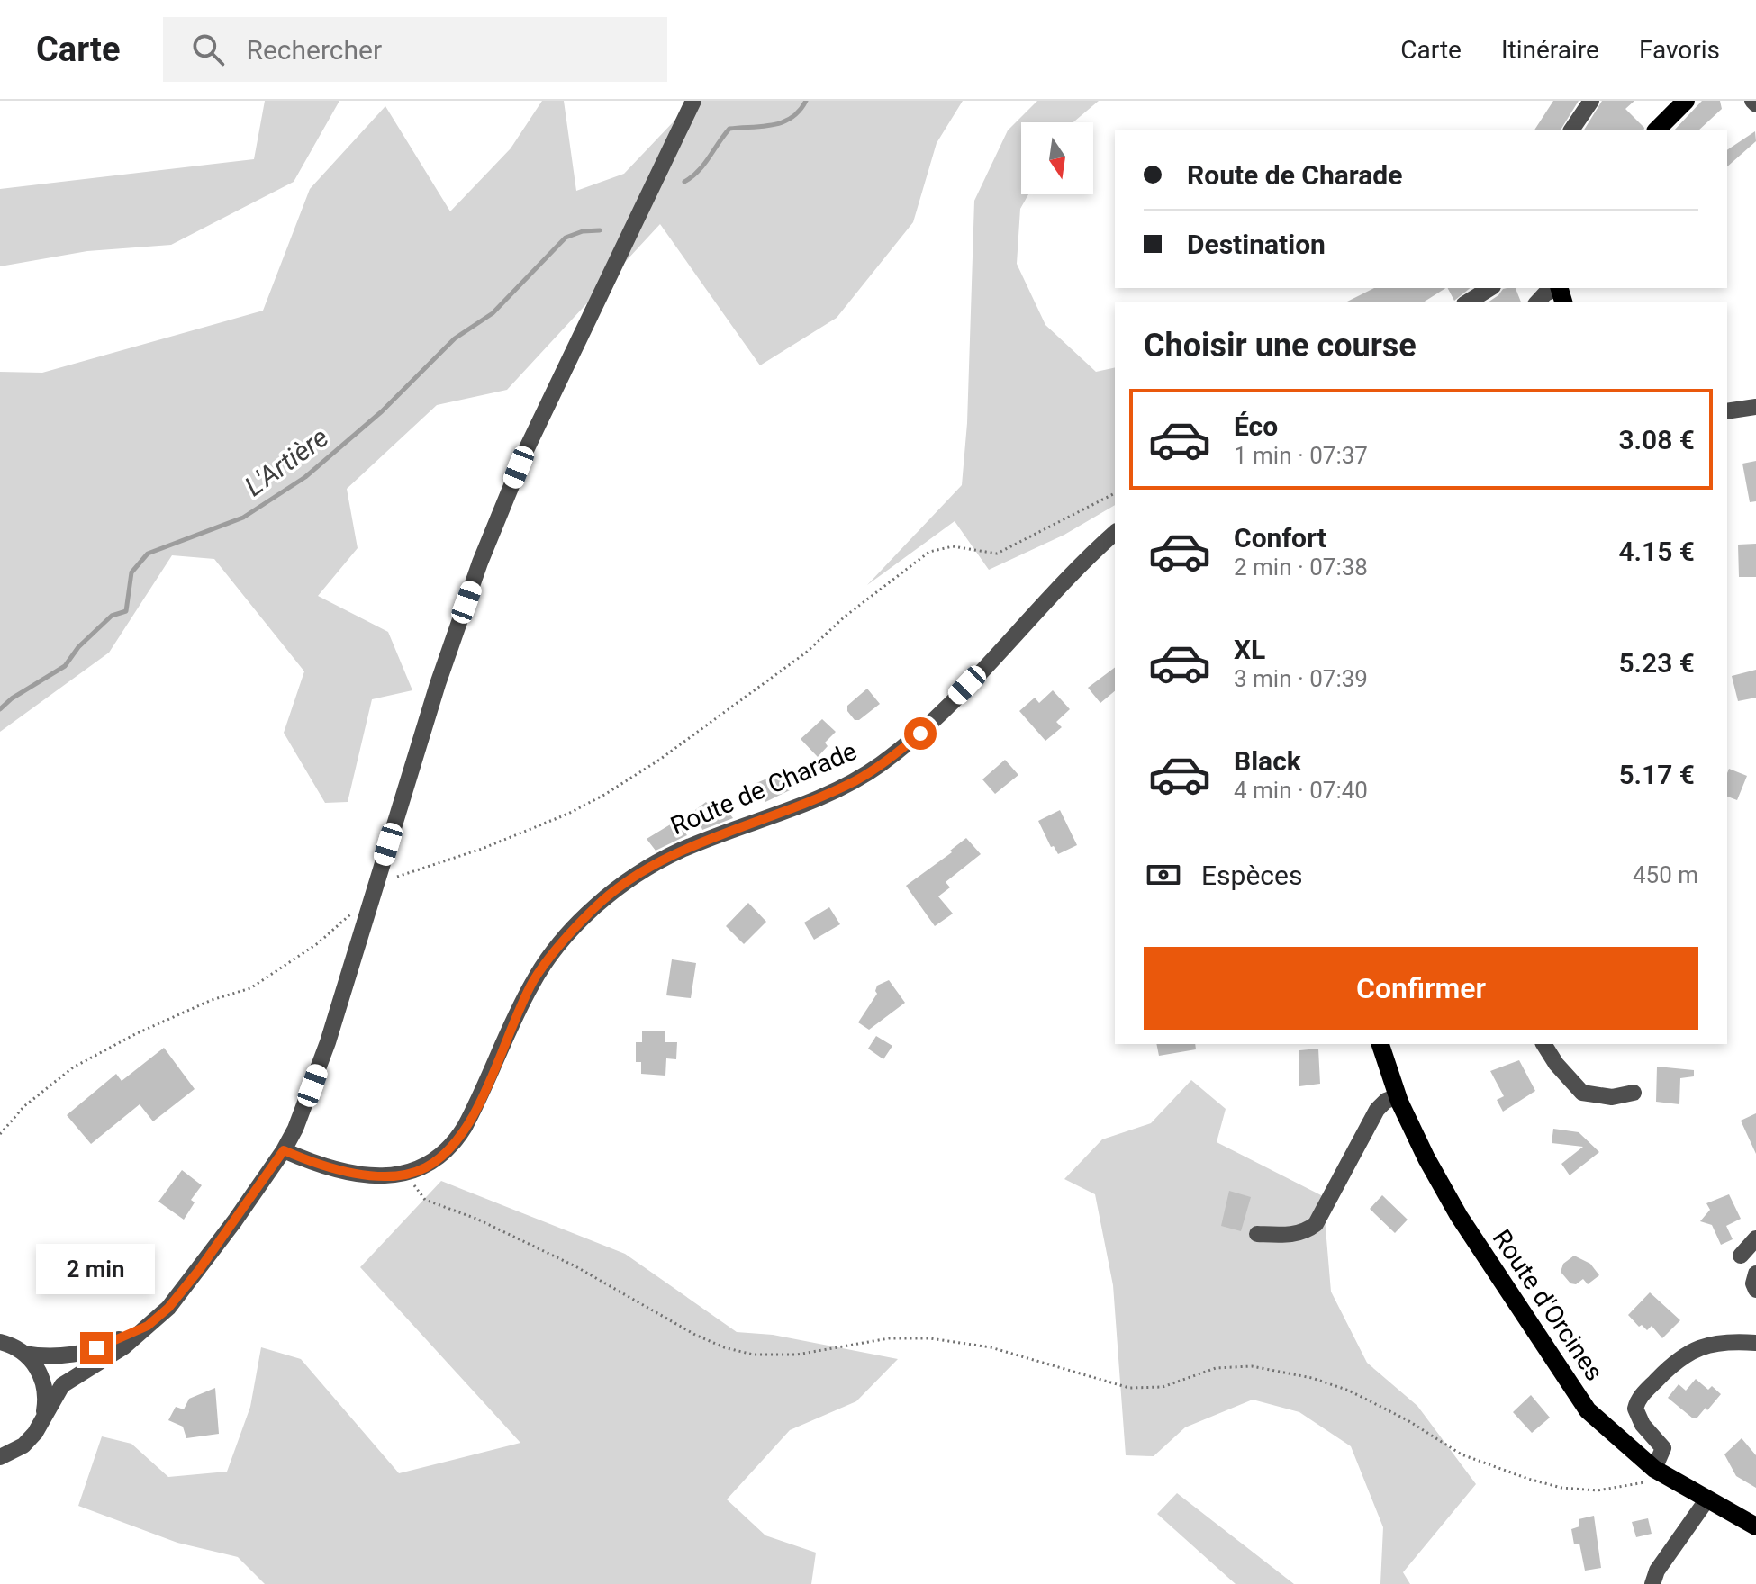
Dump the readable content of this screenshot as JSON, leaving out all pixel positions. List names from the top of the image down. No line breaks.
{"streets":{"main road":["Route d'Orcines"],"street":["Route de Charade"]},"water":["L'Artière"],"north":"bottom","page":{"header":"Carte","search":"Rechercher","nav":["Carte","Itinéraire","Favoris"],"banner":["Route de Charade","Destination"],"heading":"Choisir une course","list":[{"name":"Éco","note":"1 min · 07:37","value":"3.08 €"},{"name":"Confort","note":"2 min · 07:38","value":"4.15 €"},{"name":"XL","note":"3 min · 07:39","value":"5.23 €"},{"name":"Black","note":"4 min · 07:40","value":"5.17 €"}],"pay":["Espèces","450 m"],"buttons":"Confirmer","bubble":"2 min"}}
